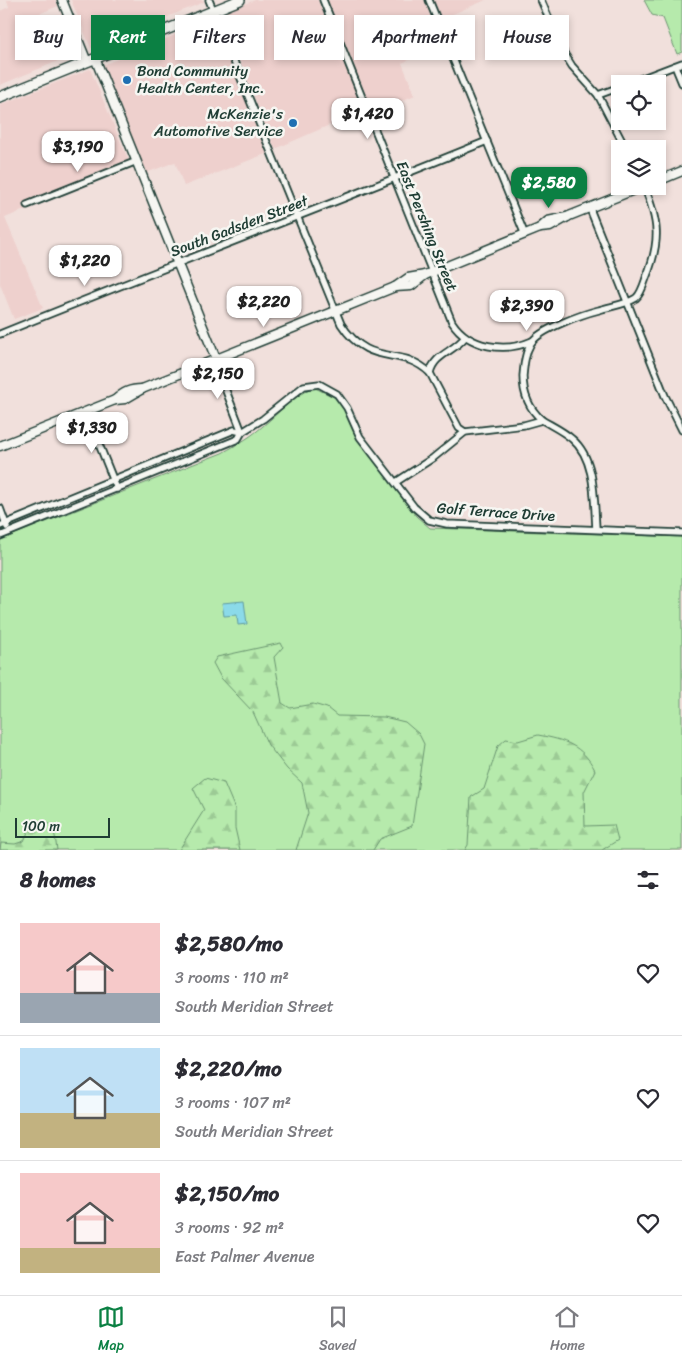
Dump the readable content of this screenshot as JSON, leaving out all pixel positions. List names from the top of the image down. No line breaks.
{"streets":{"street":["South Gadsden Street","East Pershing Street","Golf Terrace Drive"]},"crossings":[["South Gadsden Street","East Pershing Street"]],"places":["Bond Community Health Center, Inc.","McKenzie's Automotive Service"],"scale_bar":"100 m","page":{"chip":["Buy","Rent","Filters","New","Apartment","House"],"price":["$1,420","$3,190","$2,580","$1,220","$2,220","$2,390","$2,150","$1,330"],"scale":"100 m","heading":"8 homes","list":[{"name":"$2,580/mo","note":"3 rooms · 110 m² · South Meridian Street"},{"name":"$2,220/mo","note":"3 rooms · 107 m² · South Meridian Street"},{"name":"$2,150/mo","note":"3 rooms · 92 m² · East Palmer Avenue"}],"tabs":["Map","Saved","Home"]}}
